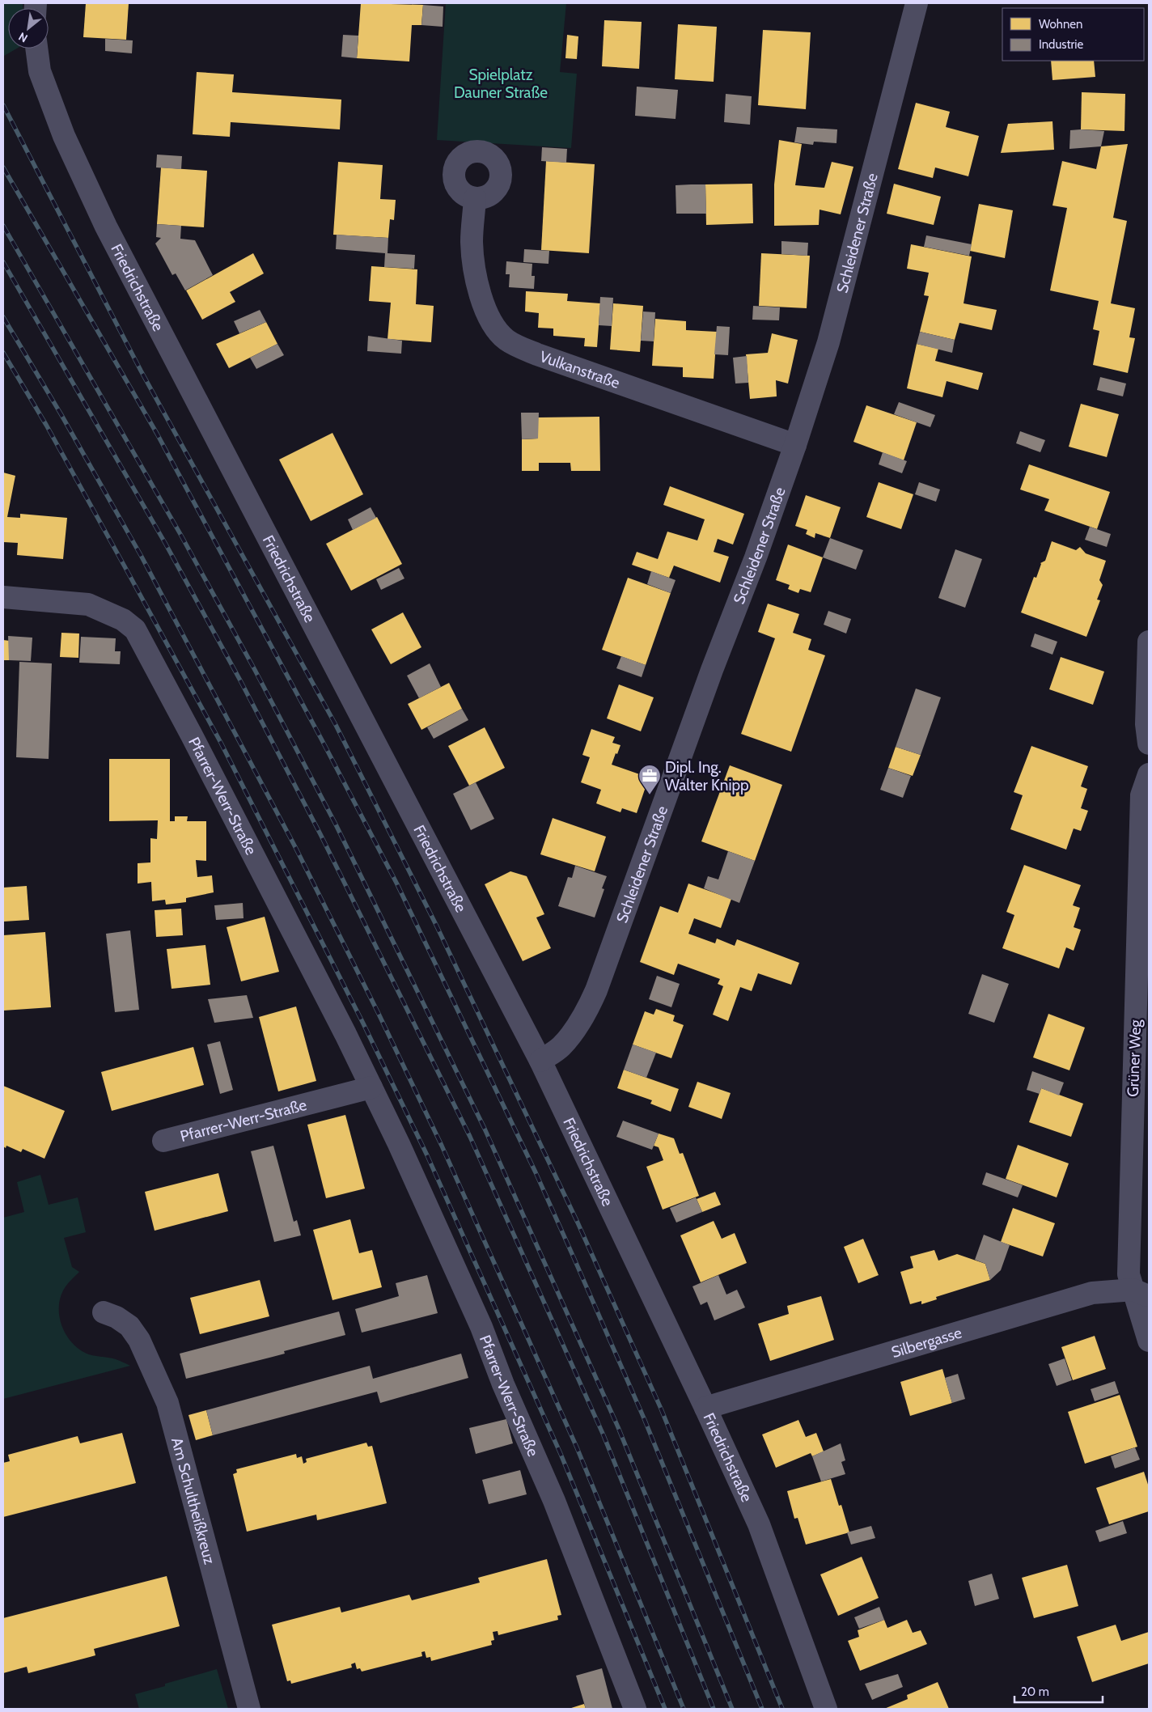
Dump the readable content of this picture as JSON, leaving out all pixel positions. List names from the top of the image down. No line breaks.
{"streets":{"street":["Schleidener Straße","Friedrichstraße","Vulkanstraße","Pfarrer-Werr-Straße","Grüner Weg","Silbergasse","Am Schultheißkreuz"]},"crossings":[["Schleidener Straße","Friedrichstraße"],["Schleidener Straße","Vulkanstraße"],["Friedrichstraße","Silbergasse"],["Grüner Weg","Silbergasse"]],"parks":["Spielplatz Dauner Straße"],"places":{"office":["Dipl. Ing. Walter Knipp"]},"legend":["Wohnen","Industrie"],"scale_bar":"20 m","north":"bottom left"}
